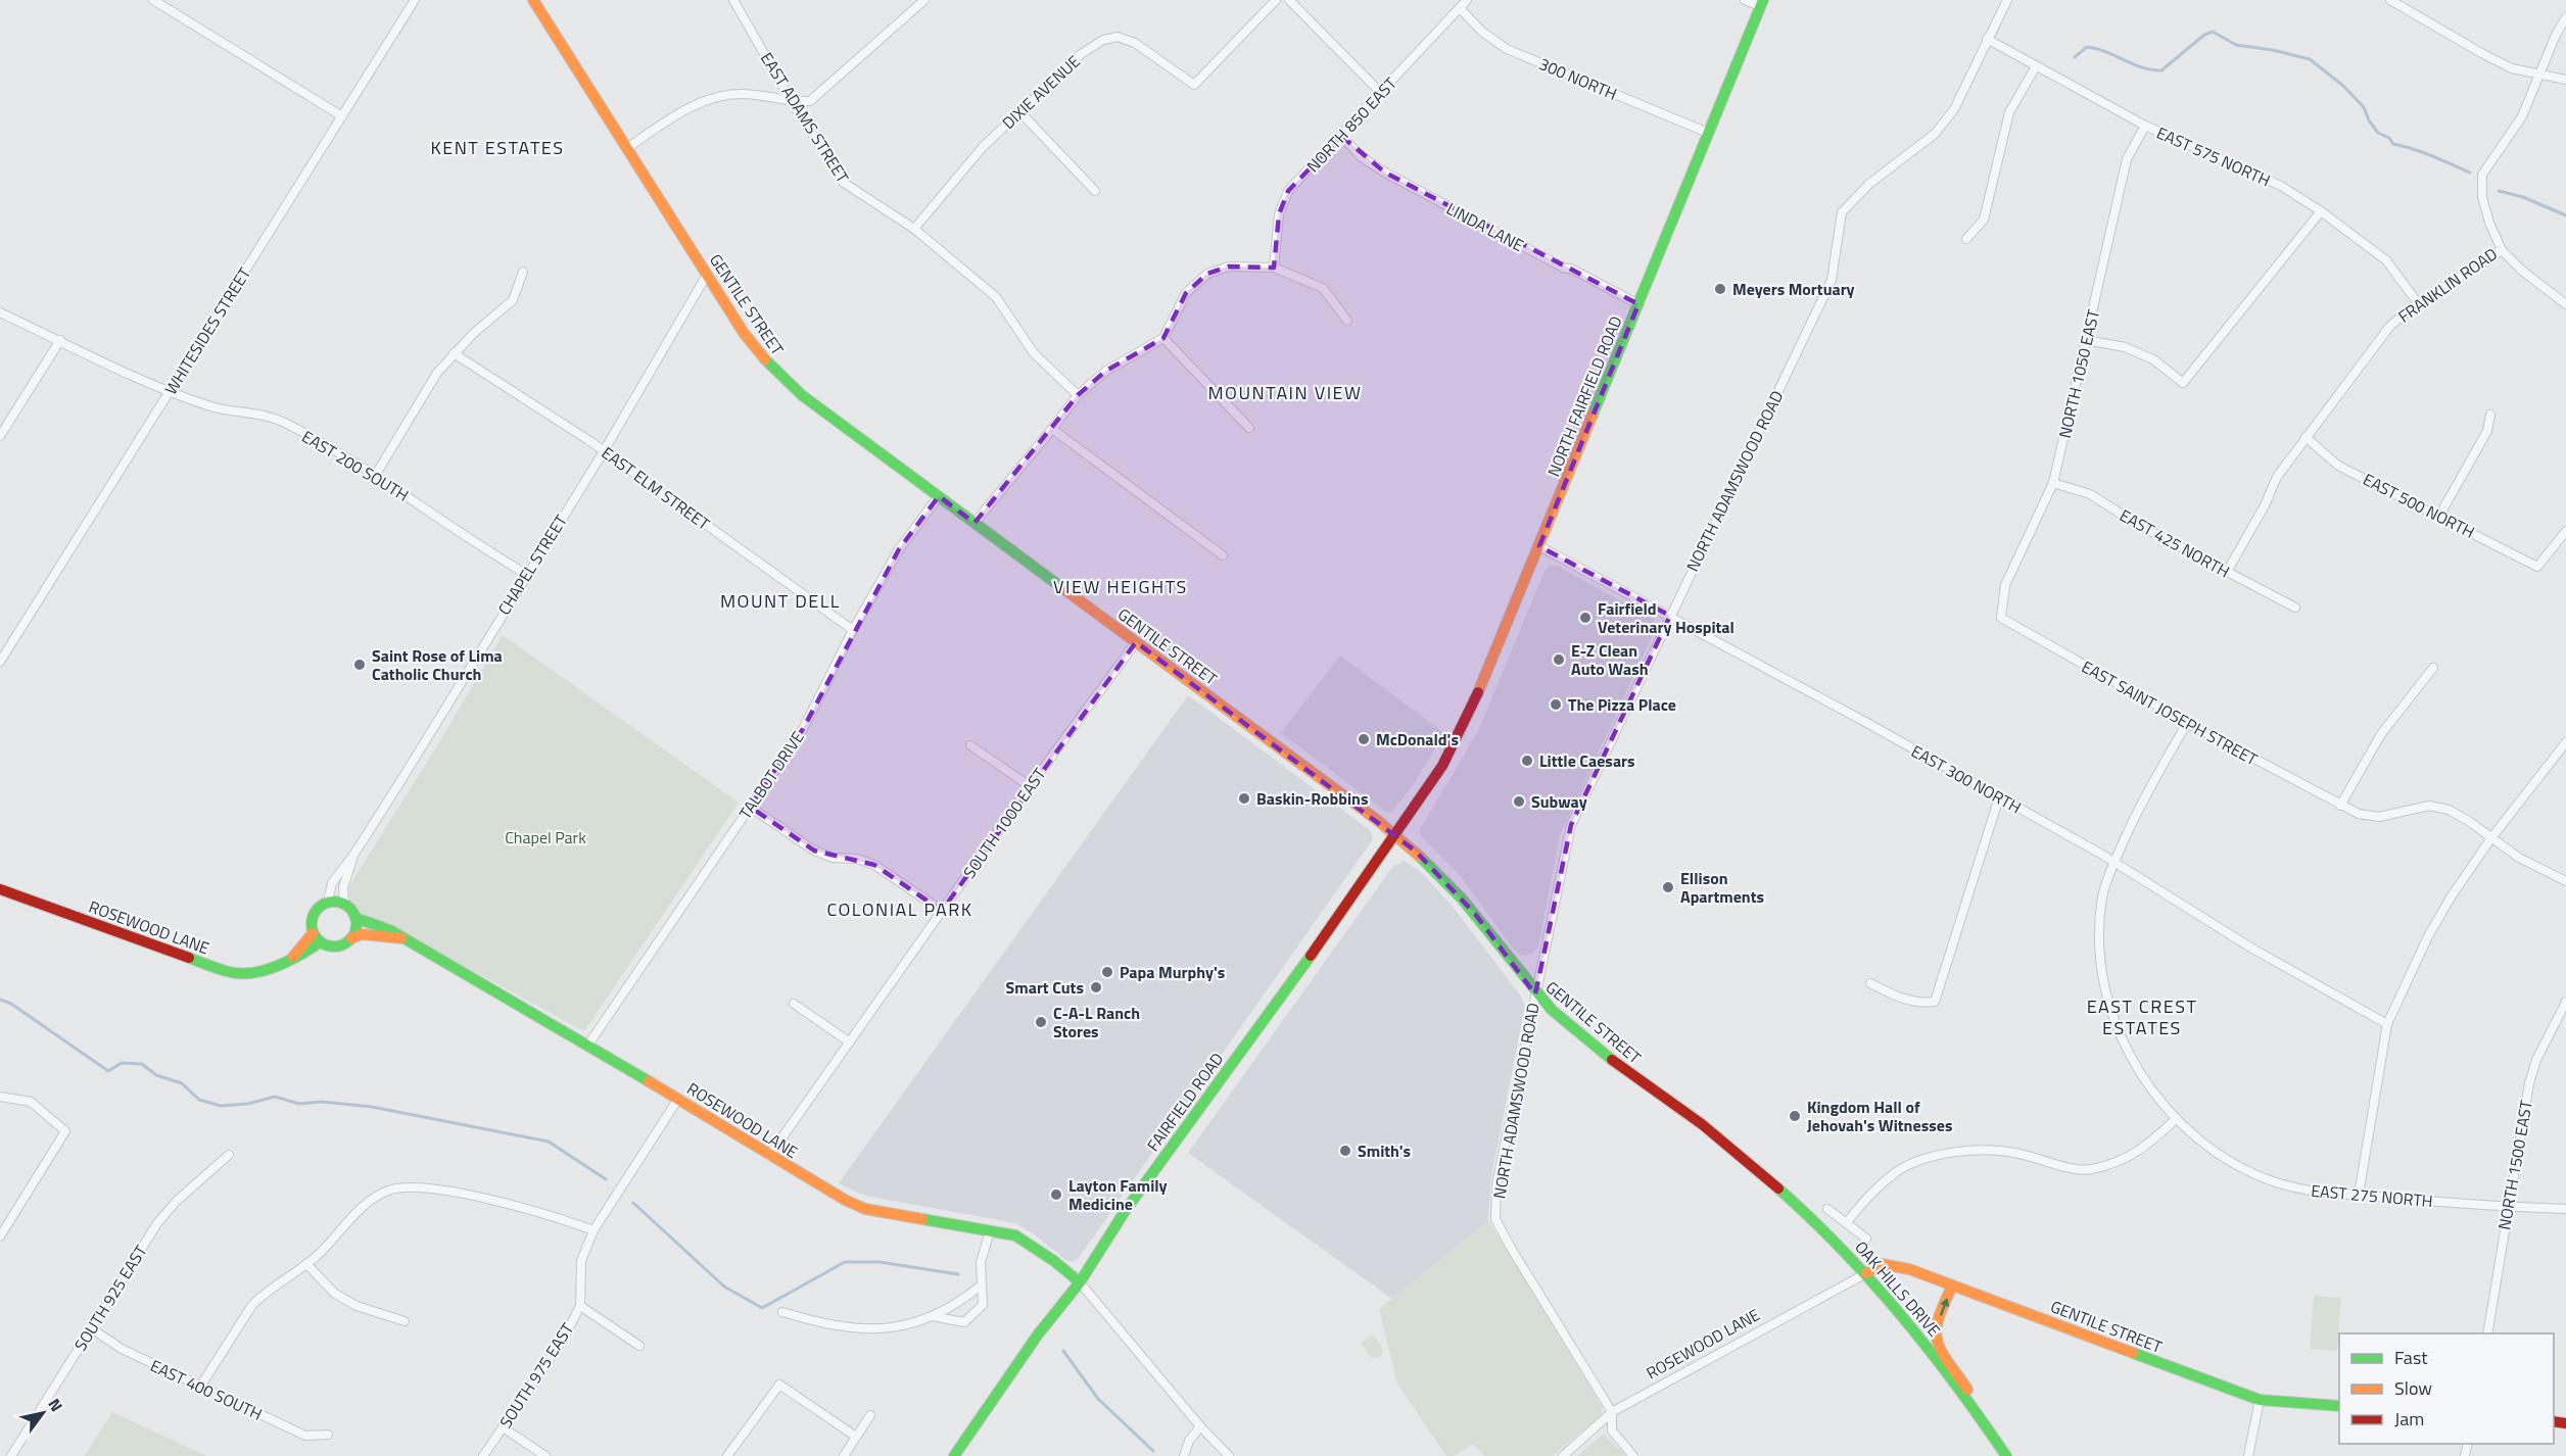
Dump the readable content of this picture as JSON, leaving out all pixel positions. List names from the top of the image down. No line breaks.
{"streets":{"main road":["GENTILE STREET","NORTH FAIRFIELD ROAD","ROSEWOOD LANE","FAIRFIELD ROAD","OAK HILLS DRIVE"],"street":["300 NORTH","DIXIE AVENUE","EAST ADAMS STREET","NORTH 850 EAST","EAST 575 NORTH","LINDA LANE","FRANKLIN ROAD","WHITESIDES STREET","NORTH 1050 EAST","EAST 200 SOUTH","NORTH ADAMSWOOD ROAD","EAST ELM STREET","EAST 500 NORTH","EAST 425 NORTH","CHAPEL STREET","EAST SAINT JOSEPH STREET","TALBOT DRIVE","EAST 300 NORTH","SOUTH 1000 EAST","NORTH 1500 EAST","EAST 275 NORTH","SOUTH 925 EAST","SOUTH 975 EAST","EAST 400 SOUTH"]},"crossings":[["300 NORTH","NORTH 850 EAST"],["300 NORTH","NORTH FAIRFIELD ROAD"],["DIXIE AVENUE","EAST ADAMS STREET"],["NORTH 850 EAST","LINDA LANE"],["EAST 575 NORTH","FRANKLIN ROAD"],["EAST 575 NORTH","NORTH 1050 EAST"],["EAST 575 NORTH","NORTH ADAMSWOOD ROAD"],["LINDA LANE","NORTH FAIRFIELD ROAD"],["FRANKLIN ROAD","EAST 500 NORTH"],["FRANKLIN ROAD","EAST 425 NORTH"],["GENTILE STREET","NORTH ADAMSWOOD ROAD"],["GENTILE STREET","CHAPEL STREET"],["GENTILE STREET","TALBOT DRIVE"],["GENTILE STREET","SOUTH 1000 EAST"],["GENTILE STREET","ROSEWOOD LANE"],["GENTILE STREET","FAIRFIELD ROAD"],["GENTILE STREET","OAK HILLS DRIVE"],["WHITESIDES STREET","EAST 200 SOUTH"],["NORTH 1050 EAST","EAST 425 NORTH"],["NORTH 1050 EAST","EAST SAINT JOSEPH STREET"],["NORTH FAIRFIELD ROAD","EAST 300 NORTH"],["NORTH FAIRFIELD ROAD","FAIRFIELD ROAD"],["EAST 200 SOUTH","CHAPEL STREET"],["NORTH ADAMSWOOD ROAD","EAST 300 NORTH"],["NORTH ADAMSWOOD ROAD","ROSEWOOD LANE"],["EAST ELM STREET","CHAPEL STREET"],["EAST ELM STREET","TALBOT DRIVE"],["CHAPEL STREET","ROSEWOOD LANE"],["EAST SAINT JOSEPH STREET","EAST 275 NORTH"],["TALBOT DRIVE","ROSEWOOD LANE"],["EAST 300 NORTH","EAST 275 NORTH"],["SOUTH 1000 EAST","ROSEWOOD LANE"],["ROSEWOOD LANE","FAIRFIELD ROAD"],["ROSEWOOD LANE","OAK HILLS DRIVE"],["ROSEWOOD LANE","SOUTH 975 EAST"],["NORTH 1500 EAST","EAST 275 NORTH"],["SOUTH 925 EAST","EAST 400 SOUTH"]],"districts":["KENT ESTATES","MOUNTAIN VIEW","VIEW HEIGHTS","MOUNT DELL","COLONIAL PARK","EAST CREST ESTATES"],"parks":["Chapel Park"],"places":["Meyers Mortuary","Fairfield Veterinary Hospital","E-Z Clean Auto Wash","Saint Rose of Lima Catholic Church","The Pizza Place","McDonald's","Little Caesars","Baskin-Robbins","Subway","Ellison Apartments","Papa Murphy's","Smart Cuts","C-A-L Ranch Stores","Kingdom Hall of Jehovah's Witnesses","Smith's","Layton Family Medicine"],"legend":["Fast","Slow","Jam"],"north":"top right"}
